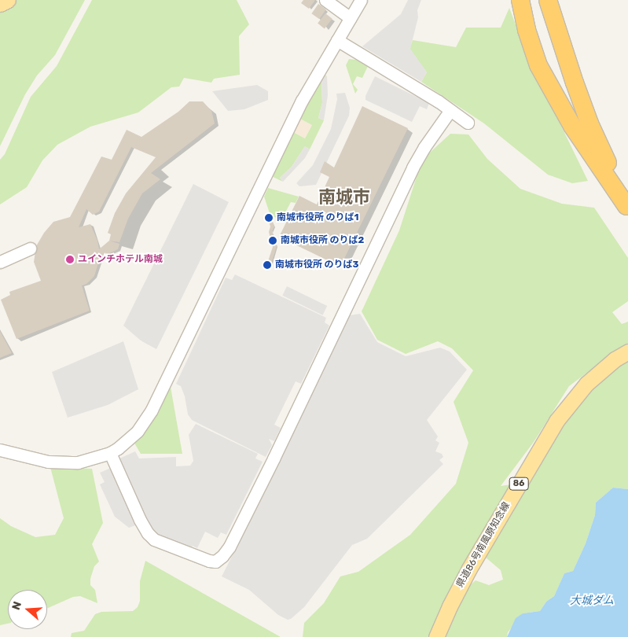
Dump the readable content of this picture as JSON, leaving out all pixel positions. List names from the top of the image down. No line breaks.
{"streets":{"main road":["86","県道86号南風原知念線"]},"districts":["南城市"],"water":["大城ダム"],"places":["南城市役所 のりば1","南城市役所 のりば2","ユインチホテル南城","南城市役所 のりば3"],"north":"left"}
